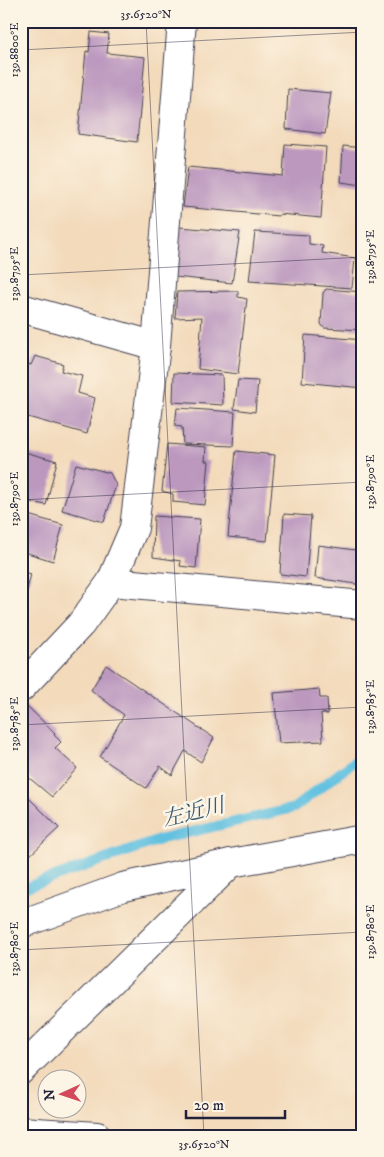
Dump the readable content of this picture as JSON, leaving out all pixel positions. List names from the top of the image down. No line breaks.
{"water":["左近川"],"scale_bar":"20 m","north":"left","coordinates":["35.6520°N","139.8800°E","139.8795°E","139.8790°E","139.8785°E","139.8780°E"]}
